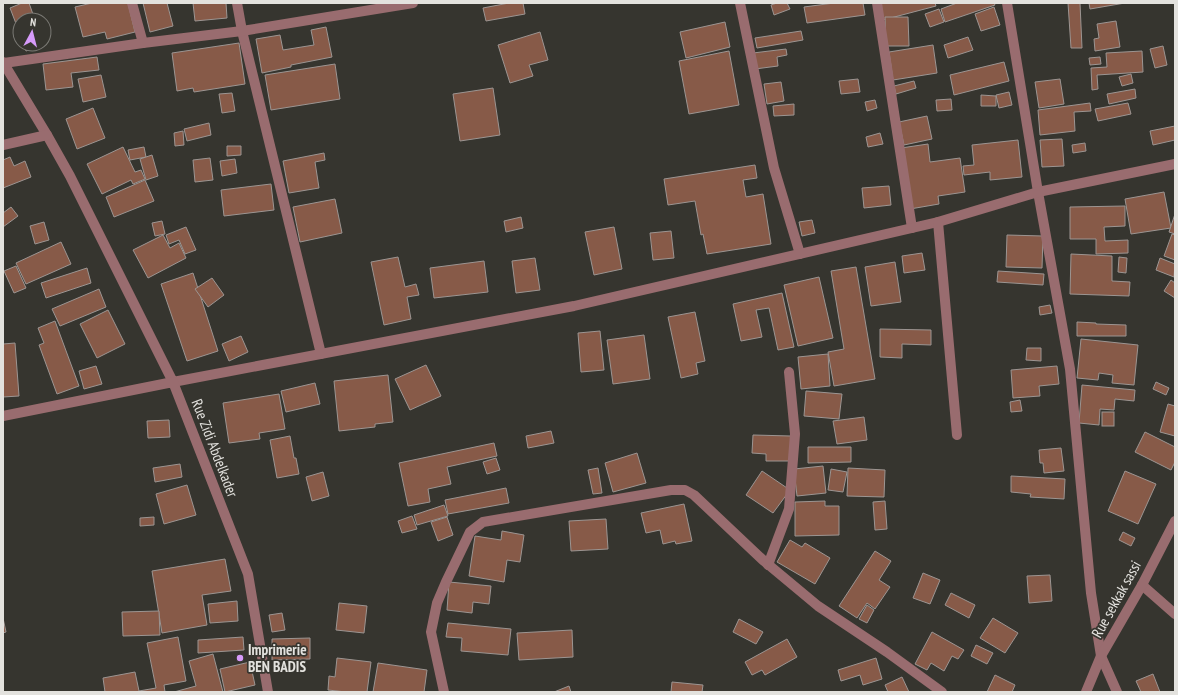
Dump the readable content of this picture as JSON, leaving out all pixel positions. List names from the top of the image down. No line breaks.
{"streets":{"street":["Rue Zidi Abdelkader","Rue sekkak sassi"]},"places":["Imprimerie BEN BADIS"],"north":"top"}
